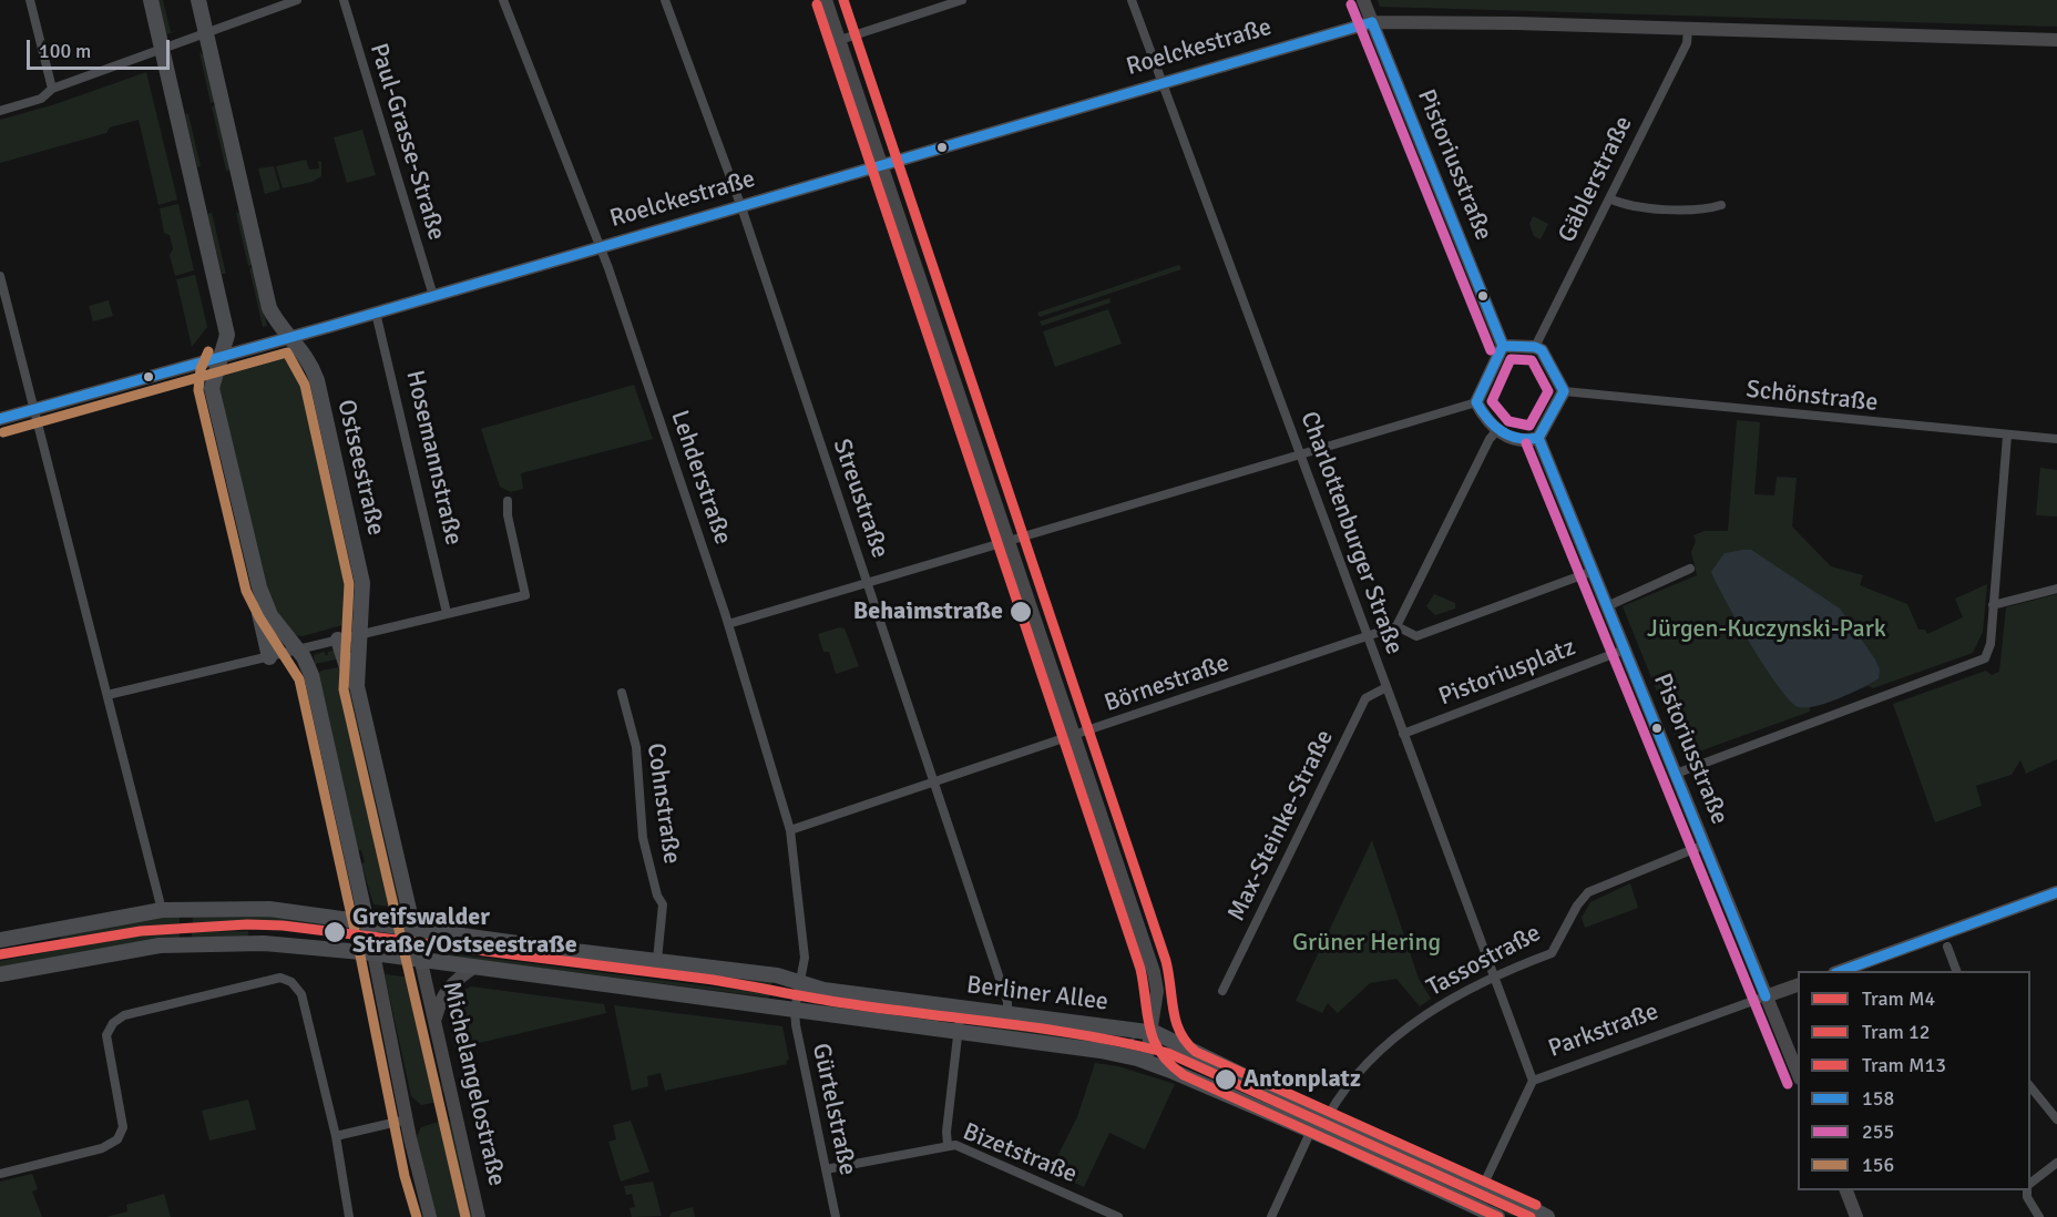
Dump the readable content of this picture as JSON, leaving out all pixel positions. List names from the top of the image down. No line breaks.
{"streets":{"main road":["Ostseestraße","Berliner Allee"],"street":["Roelckestraße","Paul-Grasse-Straße","Pistoriusstraße","Gäblerstraße","Schönstraße","Hosemannstraße","Lehderstraße","Streustraße","Charlottenburger Straße","Pistoriusplatz","Börnestraße","Cohnstraße","Max-Steinke-Straße","Tassostraße","Parkstraße","Michelangelostraße","Gürtelstraße","Bizetstraße"]},"crossings":[["Roelckestraße","Paul-Grasse-Straße"],["Roelckestraße","Pistoriusstraße"],["Roelckestraße","Gäblerstraße"],["Roelckestraße","Lehderstraße"],["Roelckestraße","Streustraße"],["Roelckestraße","Charlottenburger Straße"],["Pistoriusstraße","Gäblerstraße"],["Pistoriusstraße","Schönstraße"],["Pistoriusstraße","Pistoriusplatz"],["Pistoriusstraße","Tassostraße"],["Pistoriusstraße","Parkstraße"],["Gäblerstraße","Schönstraße"],["Ostseestraße","Berliner Allee"],["Ostseestraße","Michelangelostraße"],["Lehderstraße","Börnestraße"],["Lehderstraße","Berliner Allee"],["Lehderstraße","Gürtelstraße"],["Streustraße","Börnestraße"],["Streustraße","Berliner Allee"],["Charlottenburger Straße","Pistoriusplatz"],["Charlottenburger Straße","Börnestraße"],["Charlottenburger Straße","Max-Steinke-Straße"],["Charlottenburger Straße","Tassostraße"],["Charlottenburger Straße","Parkstraße"],["Cohnstraße","Berliner Allee"],["Tassostraße","Berliner Allee"],["Berliner Allee","Parkstraße"],["Berliner Allee","Michelangelostraße"],["Berliner Allee","Gürtelstraße"],["Gürtelstraße","Bizetstraße"]],"parks":["Jürgen-Kuczynski-Park","Grüner Hering"],"places":["Behaimstraße","Greifswalder Straße/Ostseestraße","Antonplatz"],"lines":["tram line M13","tram line 12","transit line 255","transit line 158","transit line 156","tram line M4"],"legend":["Tram M4","Tram 12","Tram M13","158","255","156"],"scale_bar":"100 m"}
